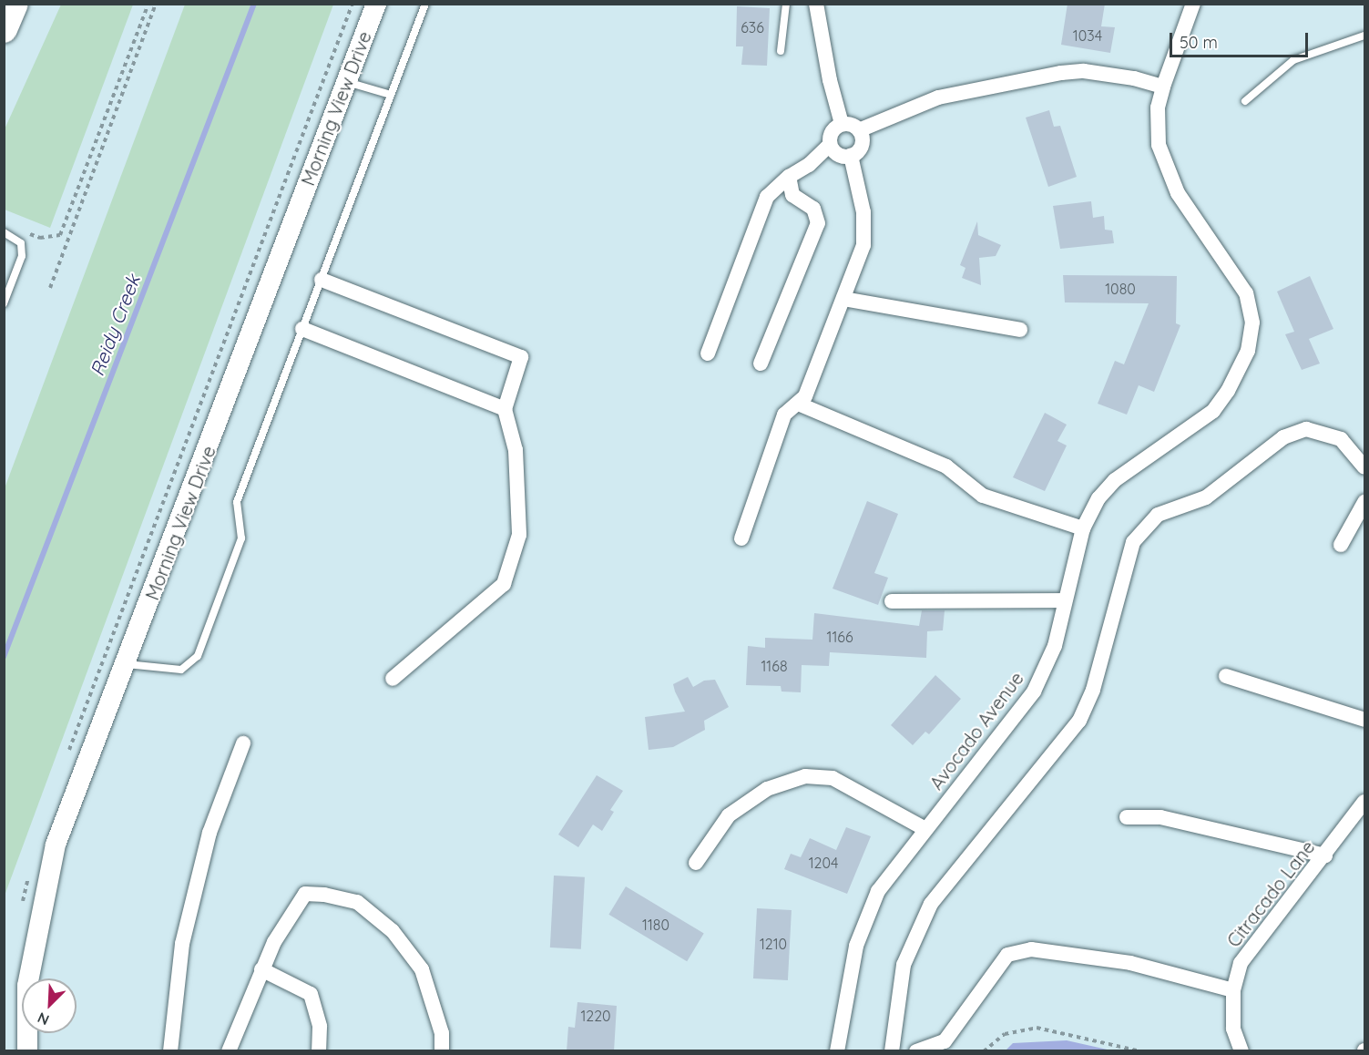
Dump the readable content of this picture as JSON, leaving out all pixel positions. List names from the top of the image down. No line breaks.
{"streets":{"street":["Morning View Drive","Avocado Avenue","Citracado Lane"]},"water":["Reidy Creek"],"house_numbers":["636","1034","1080","1166","1168","1204","1180","1210","1220"],"scale_bar":"50 m","north":"bottom left"}
